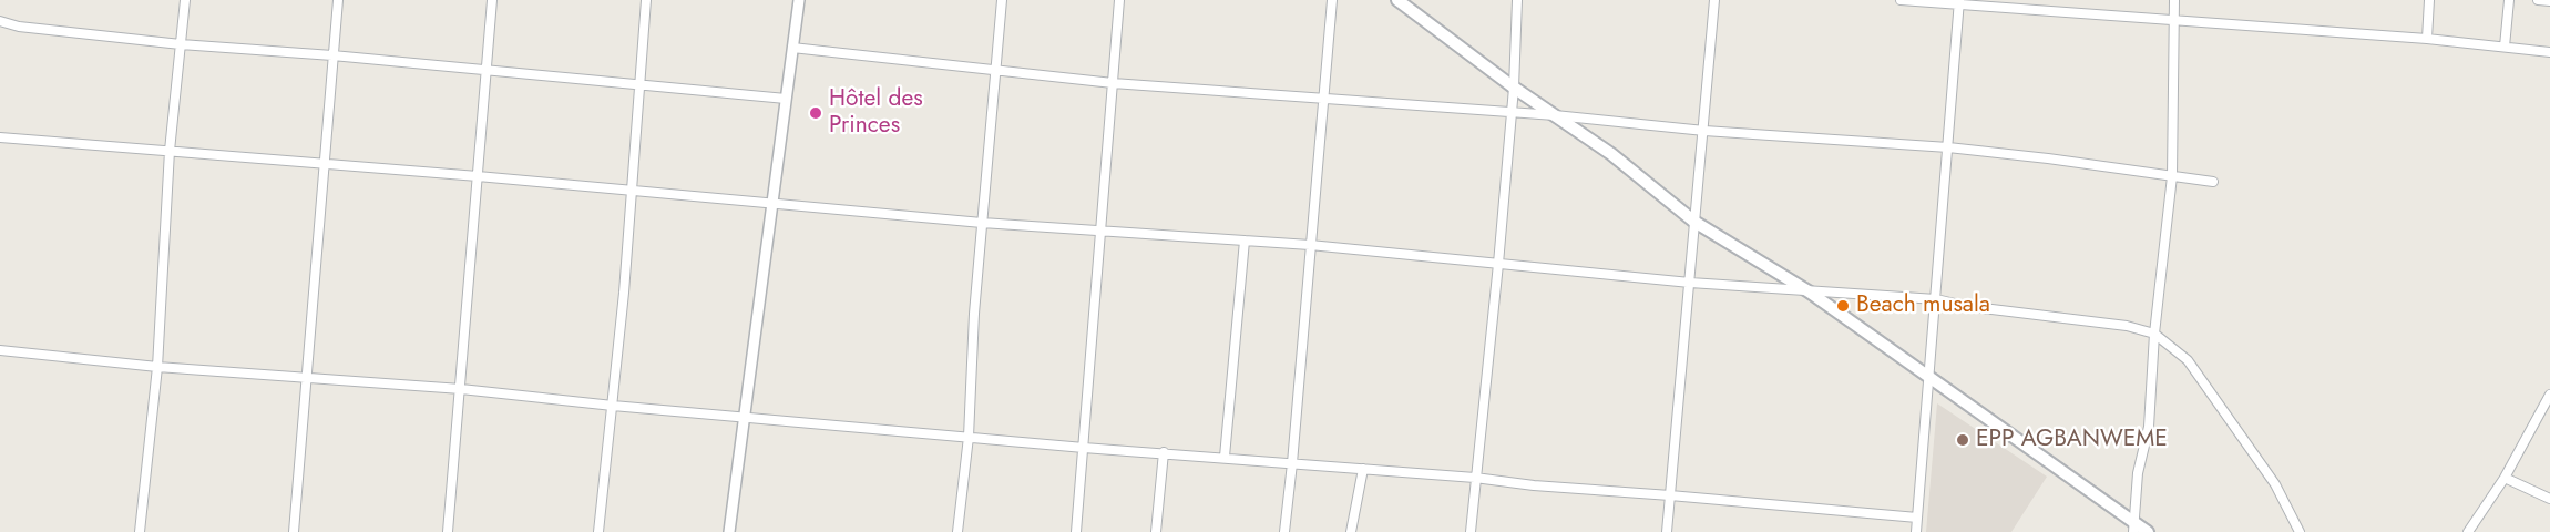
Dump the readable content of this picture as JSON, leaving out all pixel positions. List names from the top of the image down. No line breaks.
{"places":["Hôtel des Princes","Beach musala","EPP AGBANWEME"]}
